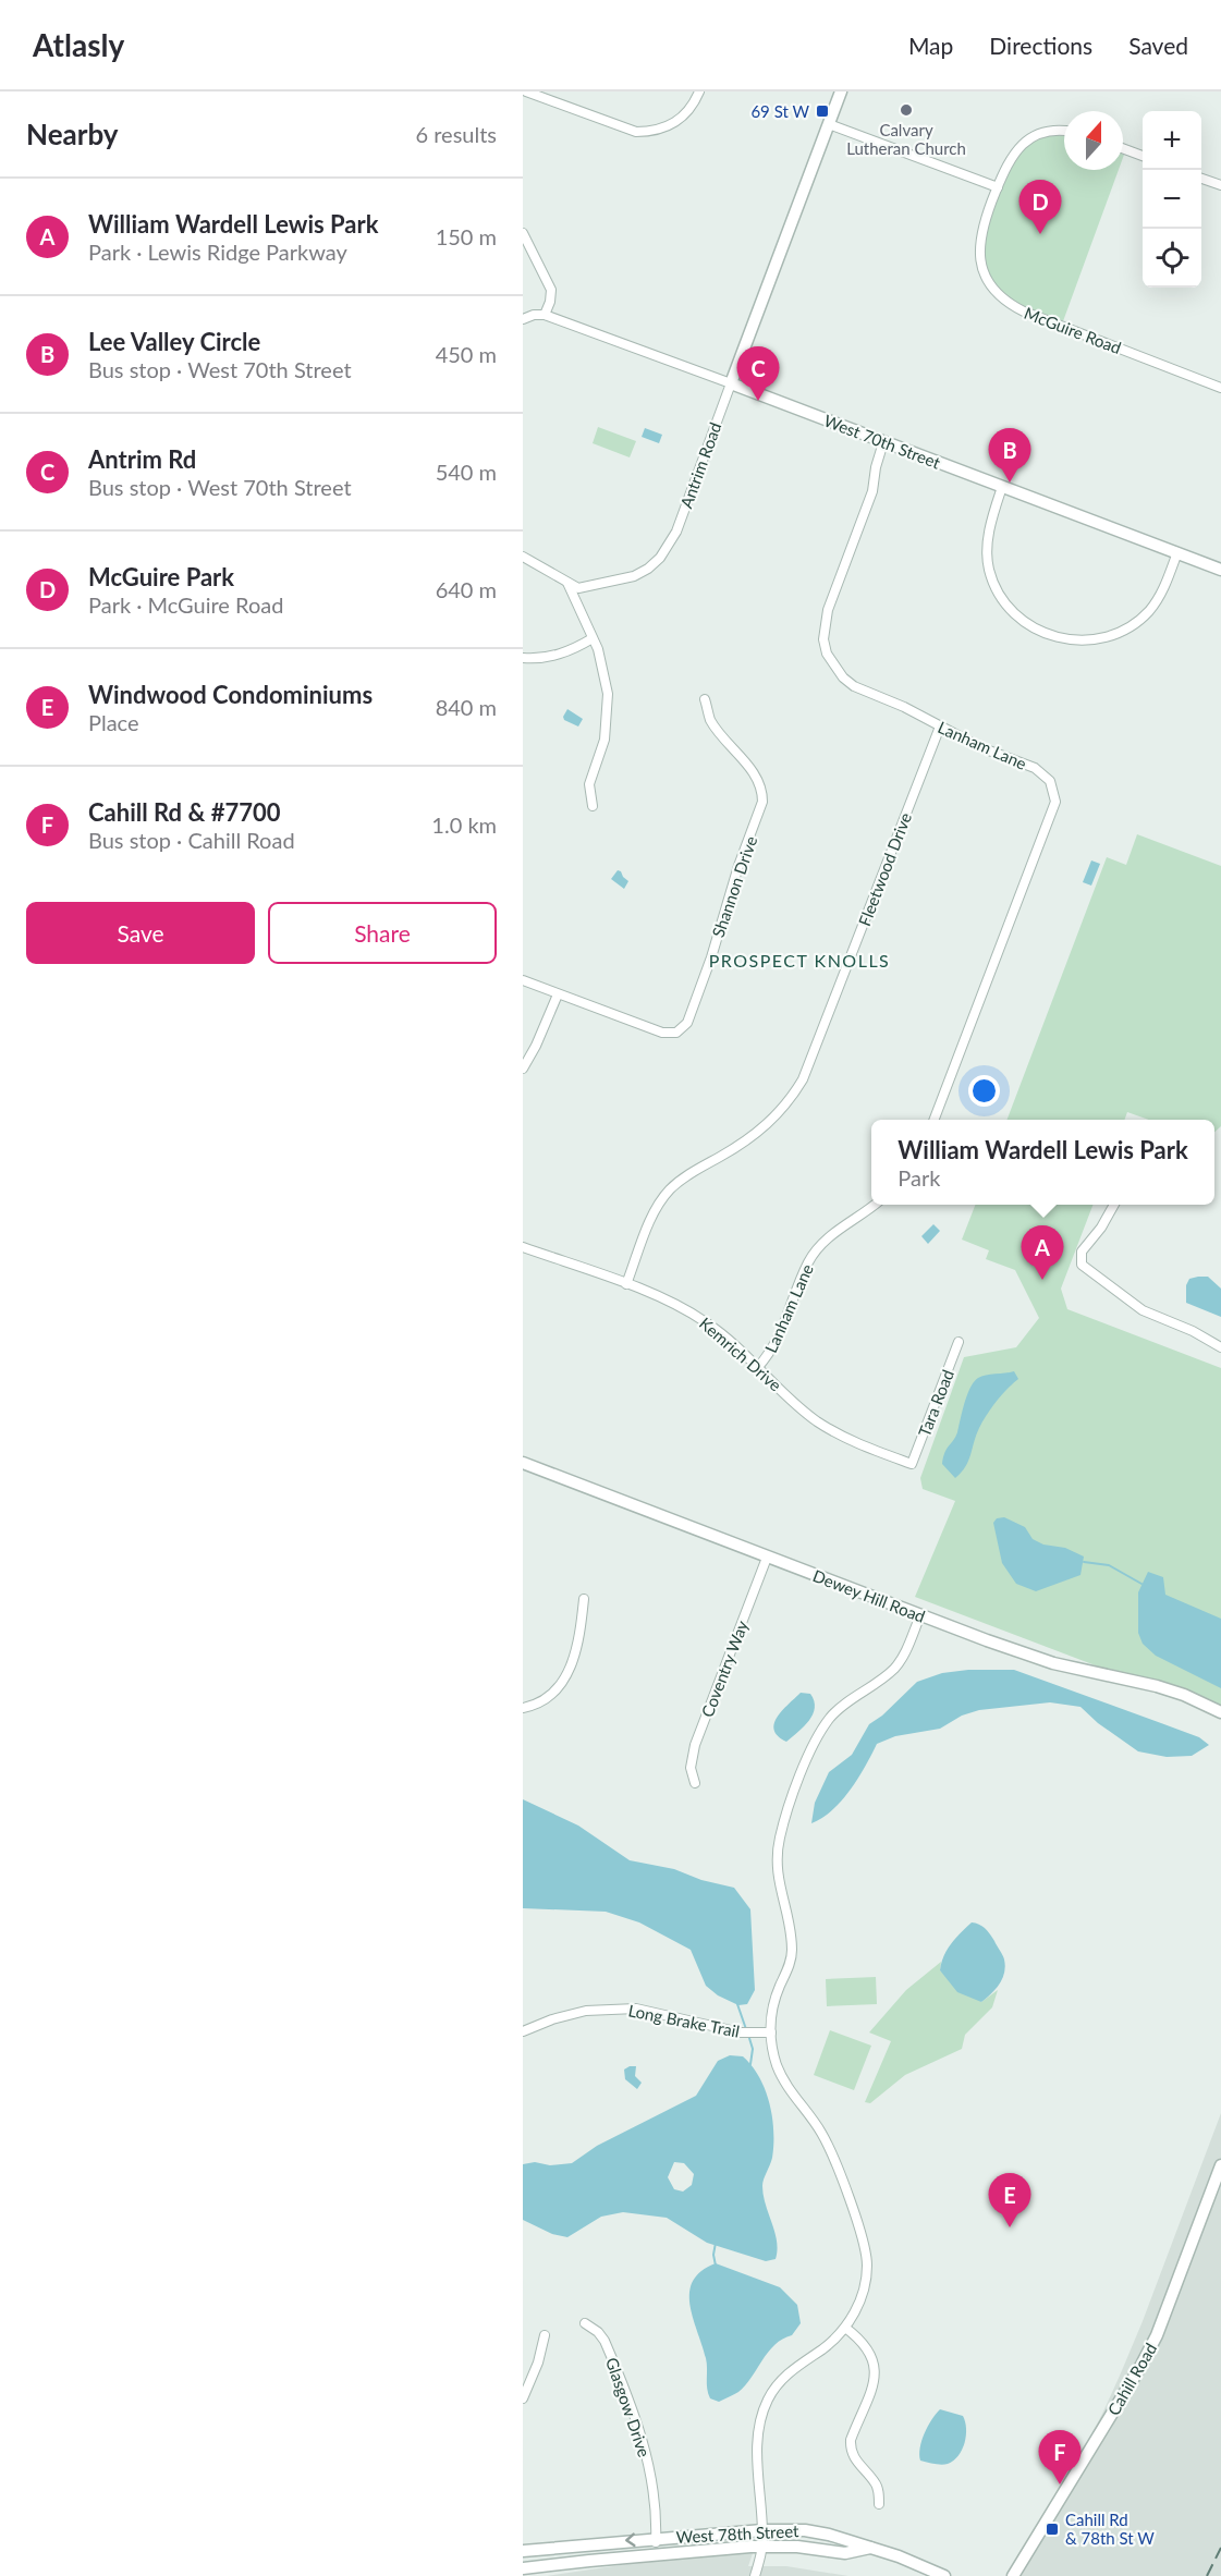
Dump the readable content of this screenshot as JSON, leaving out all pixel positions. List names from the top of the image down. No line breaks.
{"streets":{"street":["McGuire Road","West 70th Street","Antrim Road","Lanham Lane","Fleetwood Drive","Shannon Drive","Kemrich Drive","Tara Road","Dewey Hill Road","Coventry Way","Long Brake Trail","Cahill Road","Glasgow Drive","West 78th Street"]},"crossings":[["West 70th Street","Antrim Road"],["West 70th Street","Lanham Lane"],["Lanham Lane","Fleetwood Drive"],["Lanham Lane","Kemrich Drive"],["Fleetwood Drive","Kemrich Drive"],["Kemrich Drive","Tara Road"],["Dewey Hill Road","Coventry Way"],["Glasgow Drive","West 78th Street"]],"districts":["PROSPECT KNOLLS"],"places":{"other":["Calvary Lutheran Church"],"transit":["69 St W","Cahill Rd & 78th St W"]},"north":"top","page":{"header":"Atlasly","nav":["Map","Directions","Saved"],"heading":["Nearby","6 results"],"map_buttons":["+","−"],"list":[{"mark":"A","name":"William Wardell Lewis Park","note":"Park · Lewis Ridge Parkway","value":"150 m"},{"mark":"B","name":"Lee Valley Circle","note":"Bus stop · West 70th Street","value":"450 m"},{"mark":"C","name":"Antrim Rd","note":"Bus stop · West 70th Street","value":"540 m"},{"mark":"D","name":"McGuire Park","note":"Park · McGuire Road","value":"640 m"},{"mark":"E","name":"Windwood Condominiums","note":"Place","value":"840 m"},{"mark":"F","name":"Cahill Rd & #7700","note":"Bus stop · Cahill Road","value":"1.0 km"}],"pins":["D","C","B","A","E","F"],"buttons":["Save","Share"],"popup":["William Wardell Lewis Park","Park"]}}
